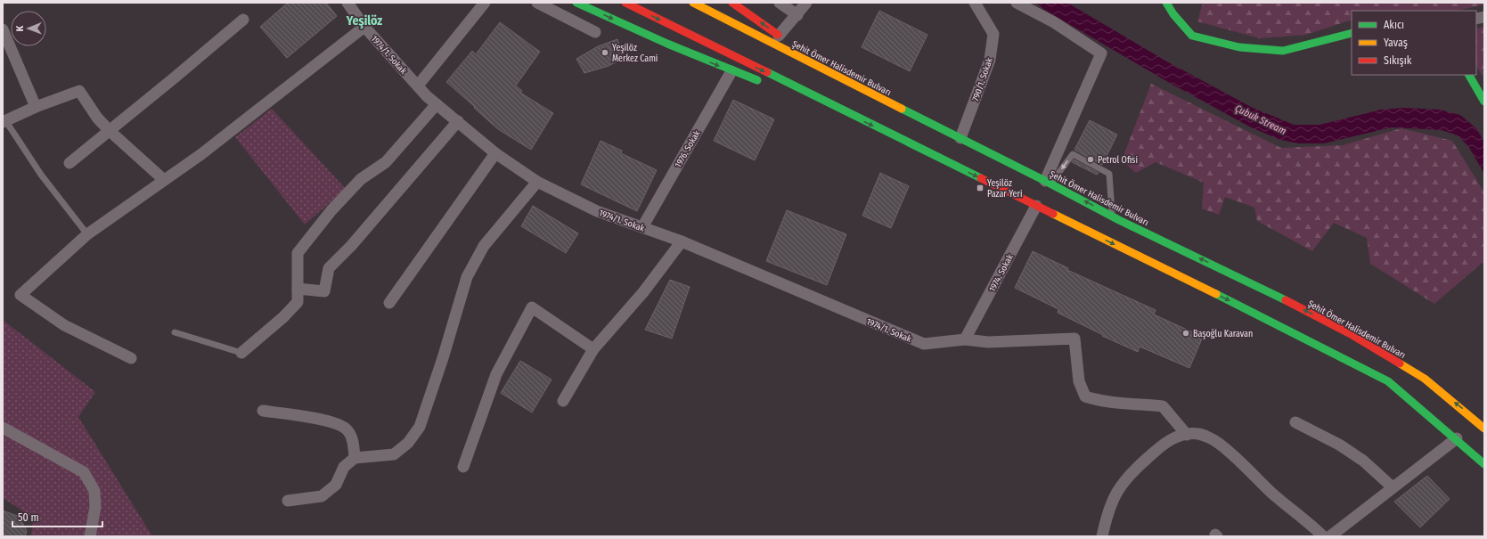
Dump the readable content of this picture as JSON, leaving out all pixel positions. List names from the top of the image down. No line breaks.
{"streets":{"main road":["Şehit Ömer Halisdemir Bulvarı"],"street":["1974/1. Sokak","790/1. Sokak","1976. Sokak","1974. Sokak"]},"crossings":[["1974/1. Sokak","1976. Sokak"],["1974/1. Sokak","1974. Sokak"],["Şehit Ömer Halisdemir Bulvarı","790/1. Sokak"]],"districts":["Yeşilöz"],"water":["Çubuk Stream"],"places":{"other":["Yeşilöz Merkez Cami","Petrol Ofisi","Başoğlu Karavan"],"transit":["Yeşilöz Pazar Yeri"]},"legend":["Akıcı","Yavaş","Sıkışık"],"scale_bar":"50 m","north":"left"}
